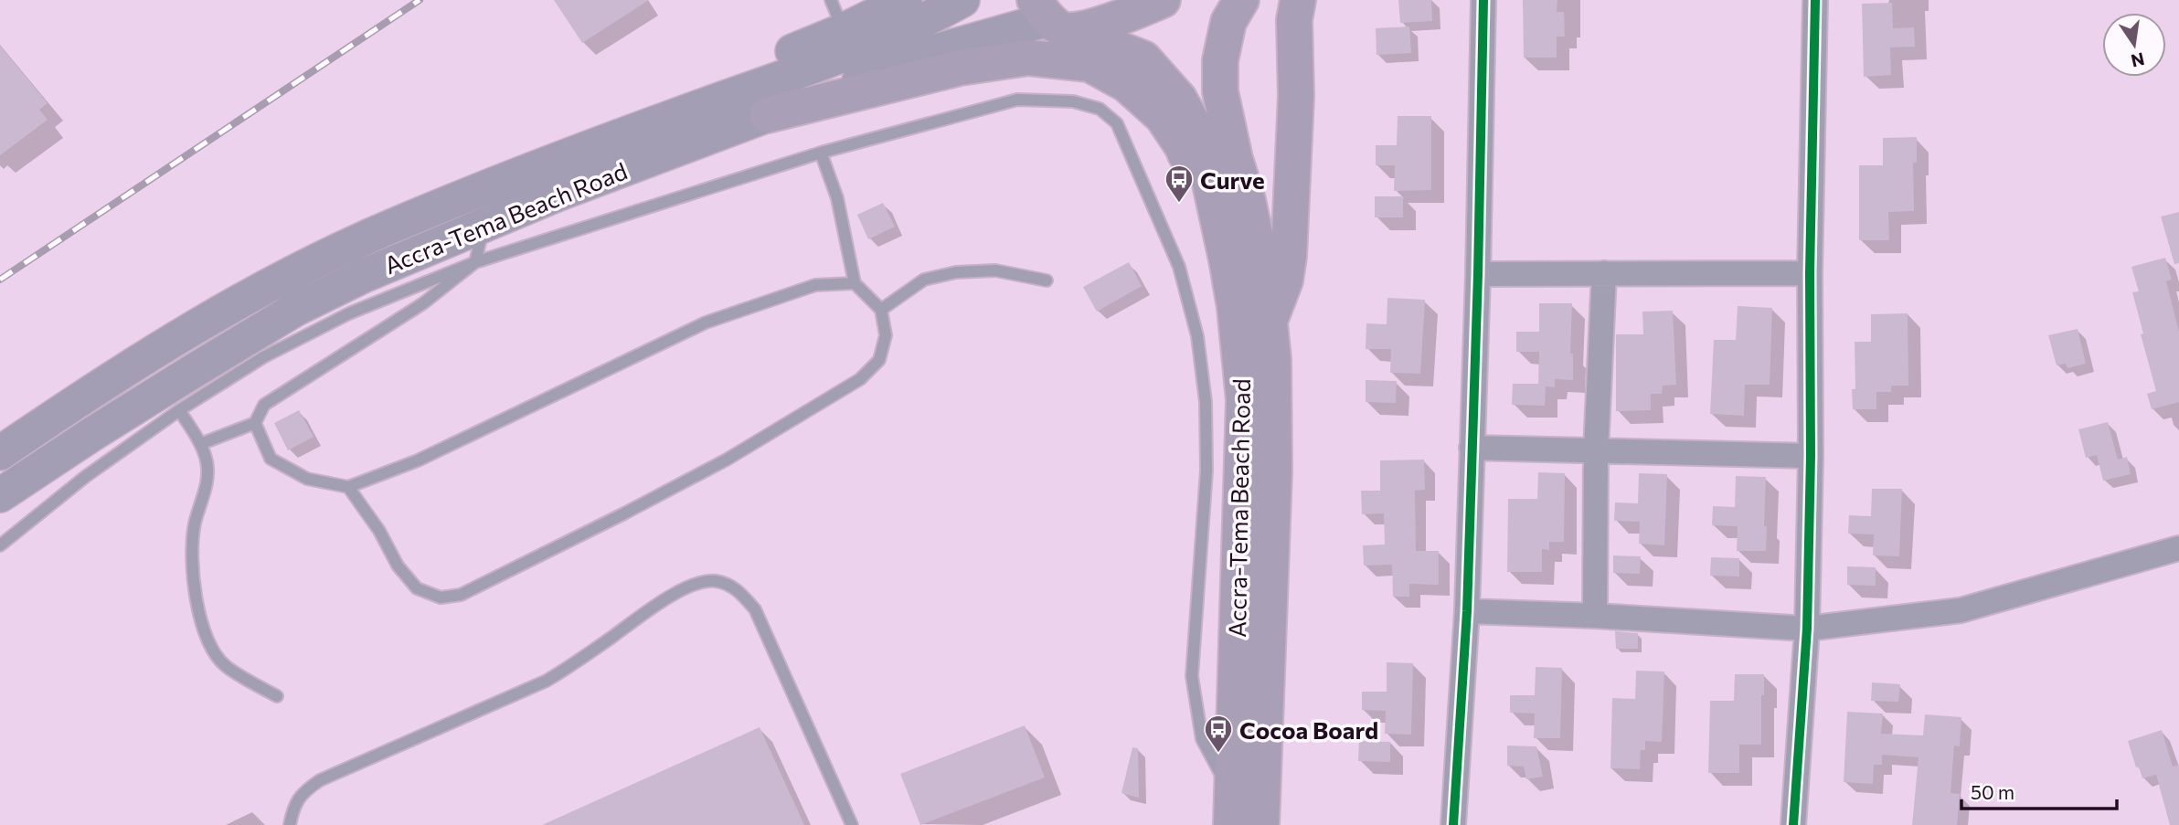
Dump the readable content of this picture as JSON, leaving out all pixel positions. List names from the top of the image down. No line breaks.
{"streets":{"main road":["Accra-Tema Beach Road"]},"places":{"bus stop":["Curve","Cocoa Board"]},"scale_bar":"50 m","north":"bottom"}
